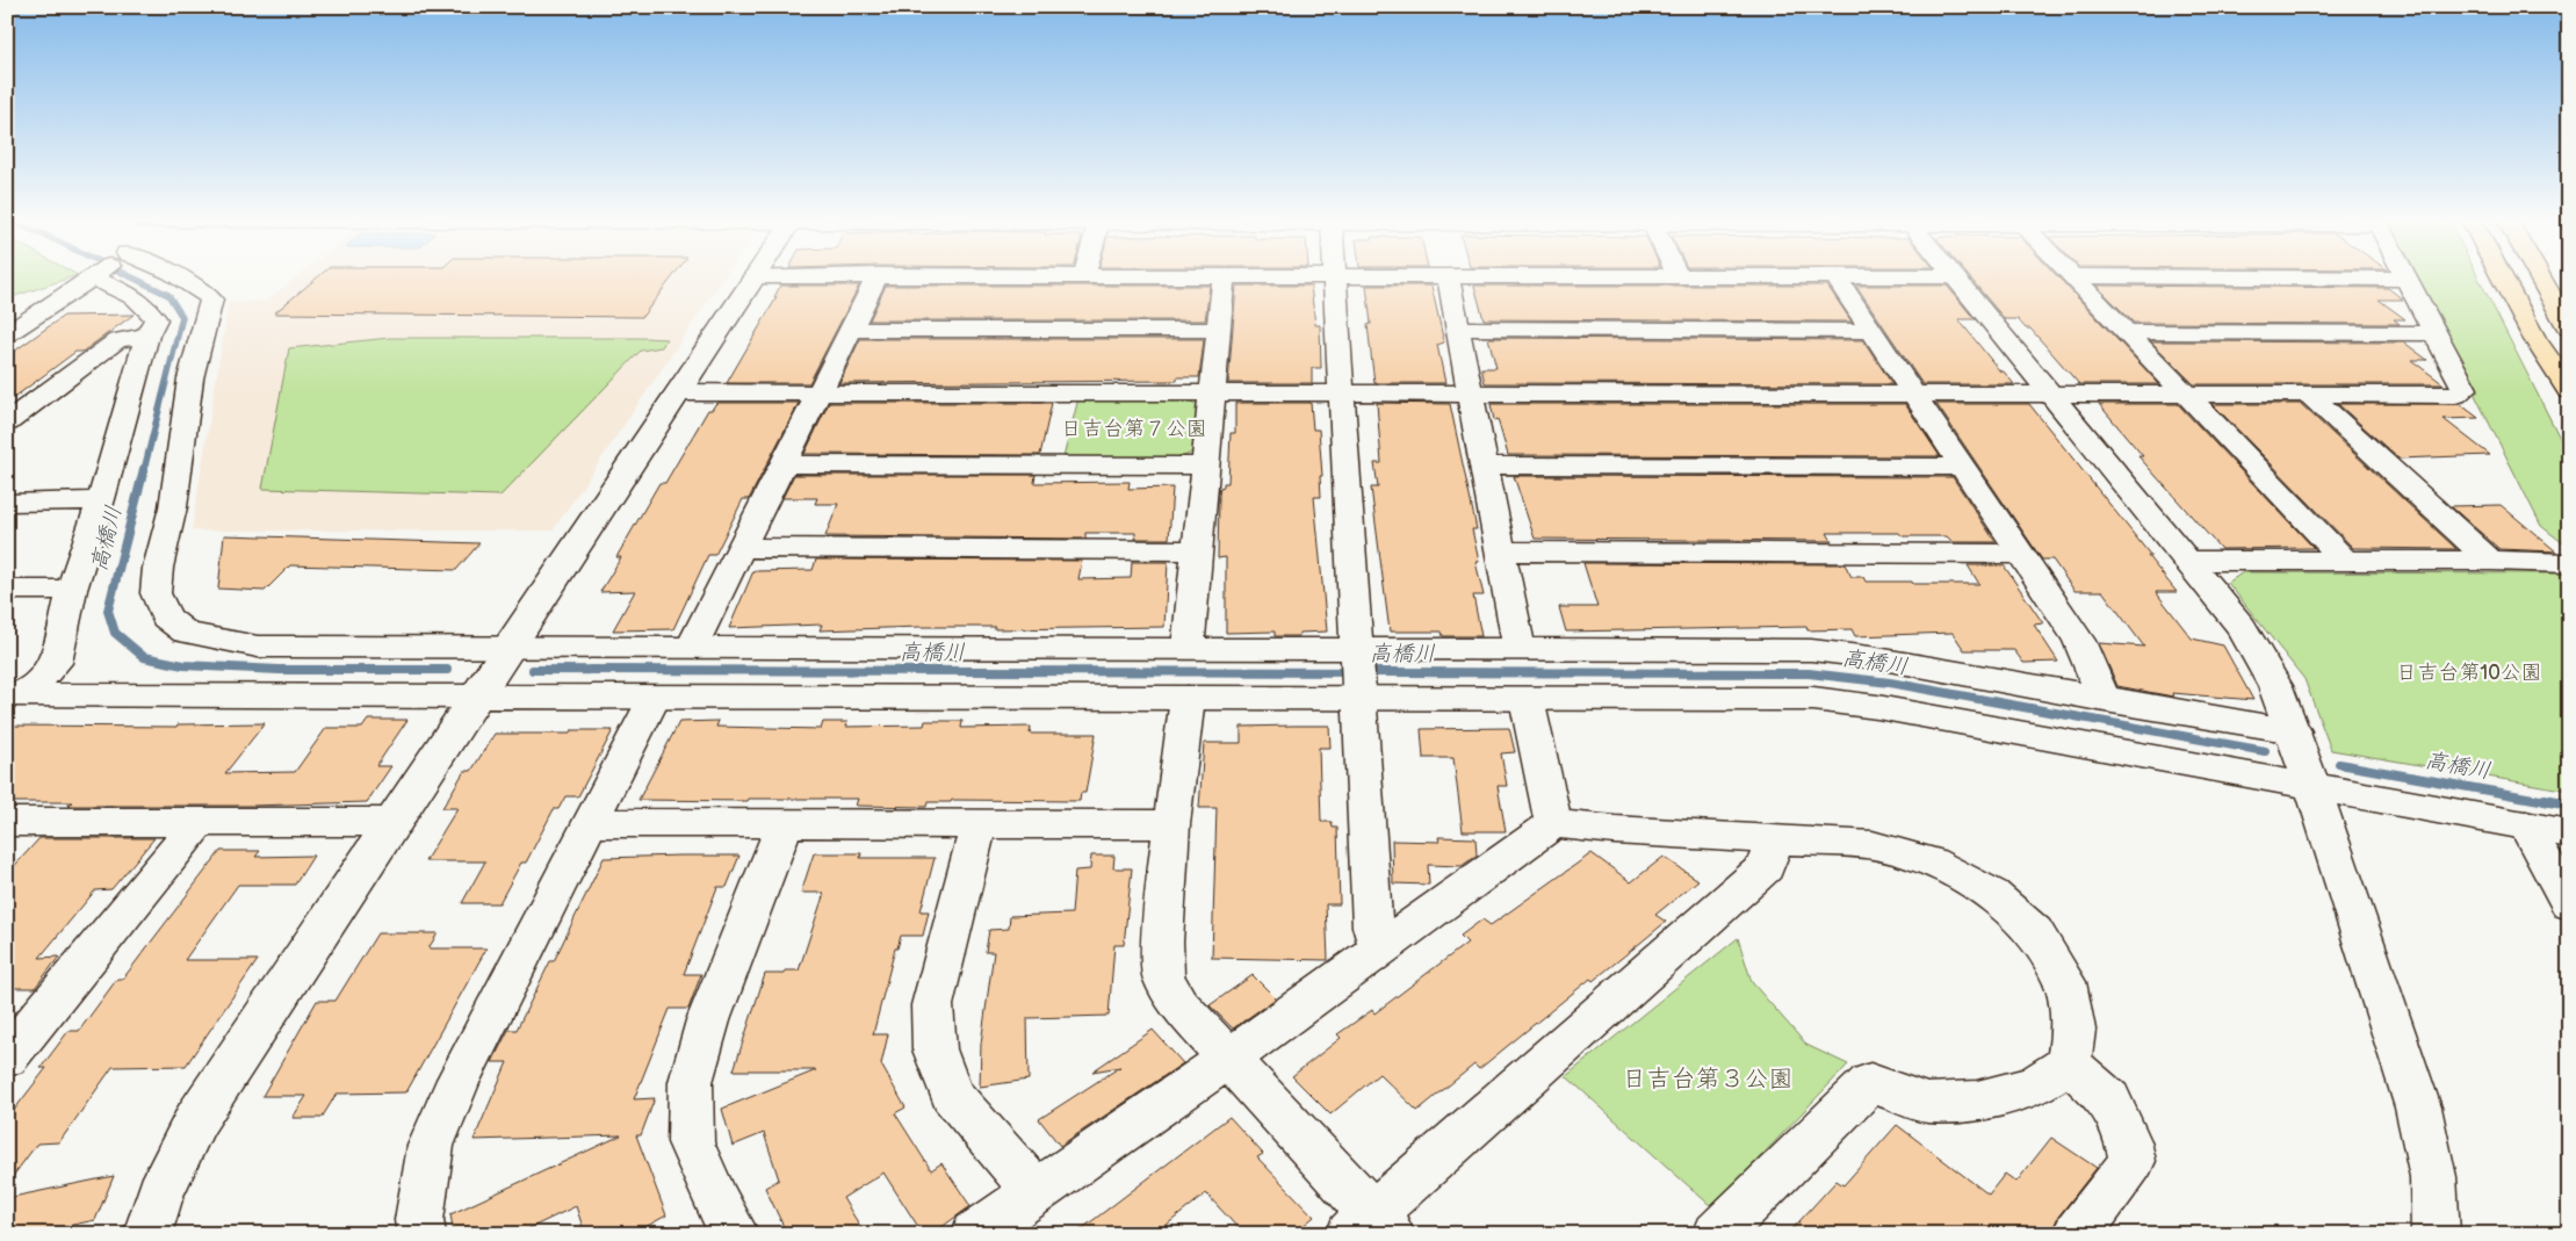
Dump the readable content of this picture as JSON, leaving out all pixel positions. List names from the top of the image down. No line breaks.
{"water":["高橋川"],"parks":["日吉台第７公園","日吉台第10公園","日吉台第３公園"]}
